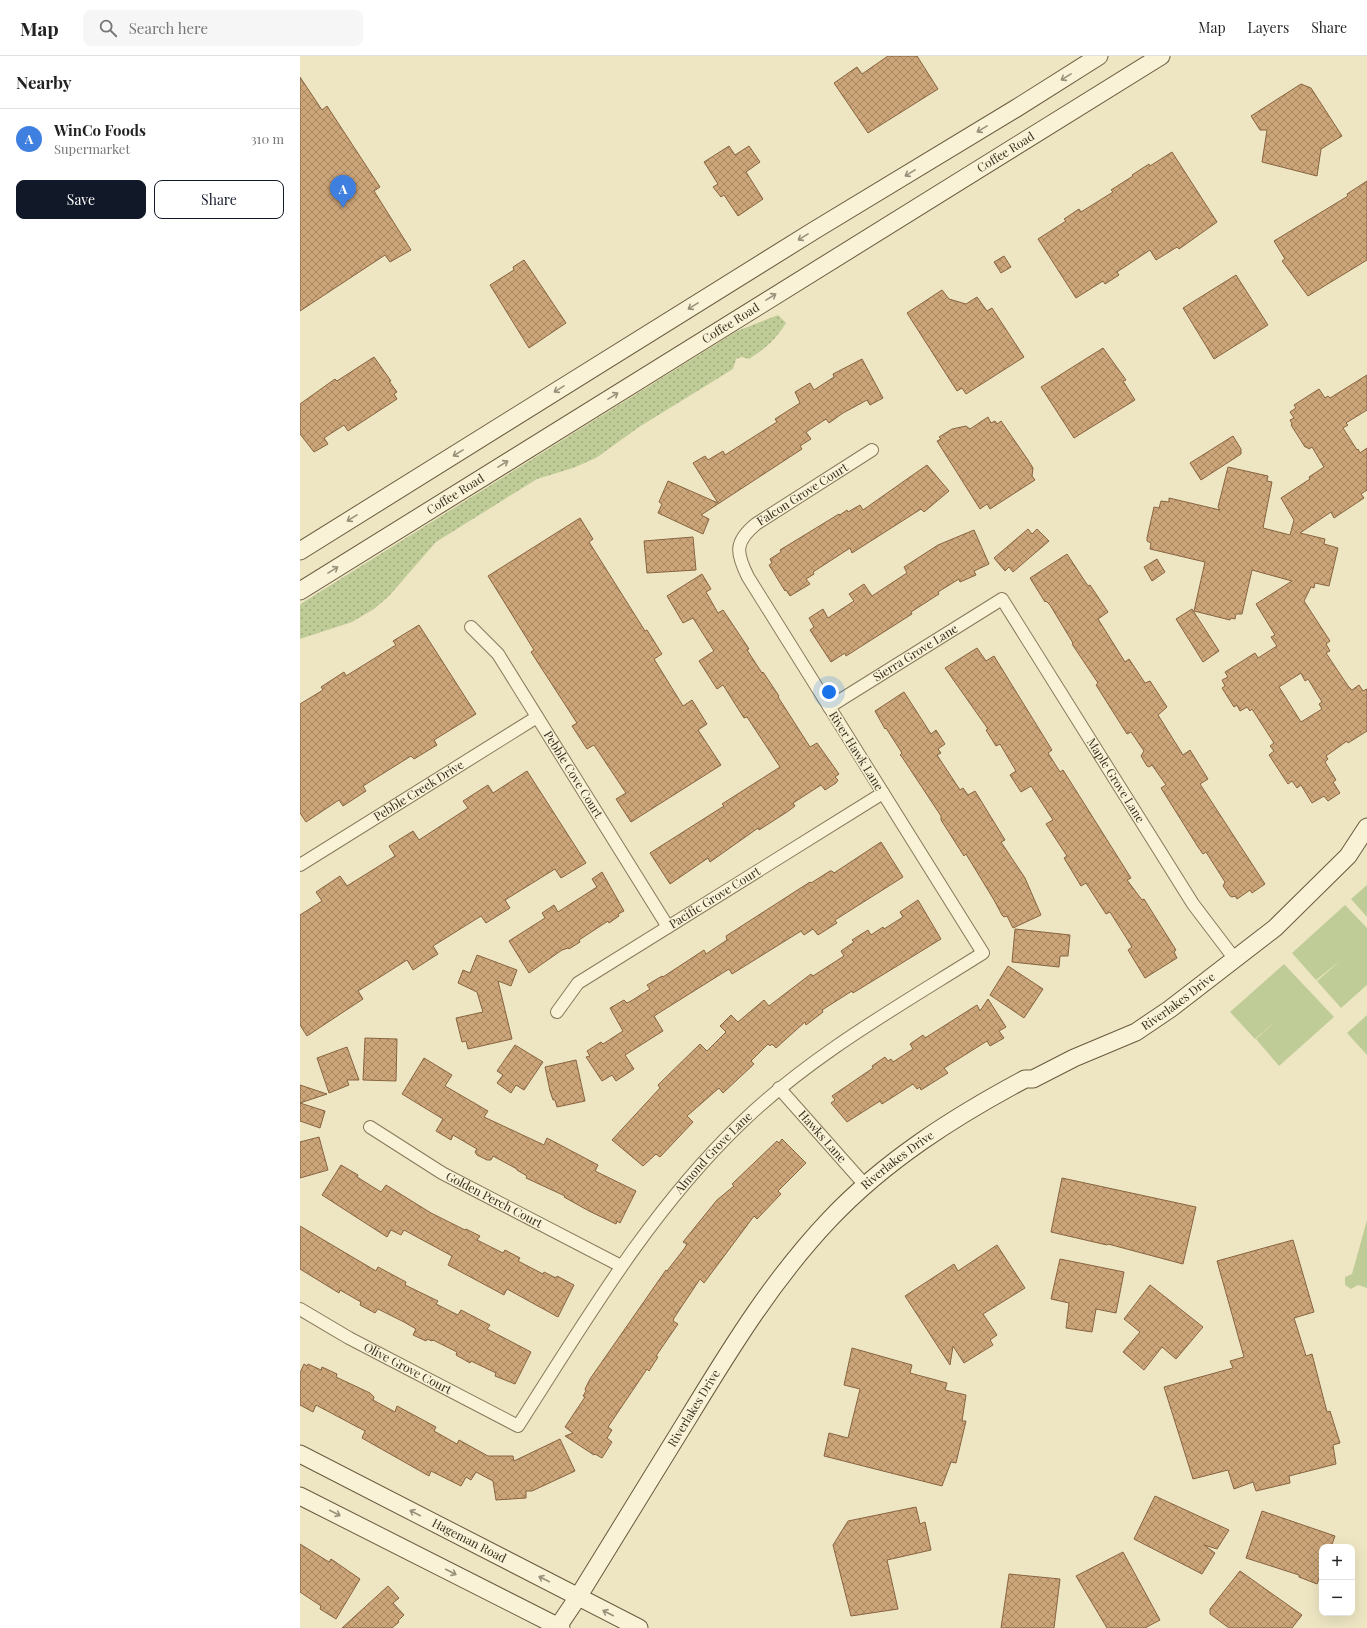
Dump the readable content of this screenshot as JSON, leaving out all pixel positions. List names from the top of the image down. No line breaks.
{"streets":{"main road":["Coffee Road","Riverlakes Drive","Hageman Road"],"street":["Falcon Grove Court","Sierra Grove Lane","River Hawk Lane","Pebble Cove Court","Maple Grove Lane","Pebble Creek Drive","Pacific Grove Court","Hawks Lane","Almond Grove Lane","Golden Perch Court","Olive Grove Court"]},"crossings":[["Falcon Grove Court","River Hawk Lane"],["Sierra Grove Lane","River Hawk Lane"],["Sierra Grove Lane","Maple Grove Lane"],["River Hawk Lane","Pacific Grove Court"],["River Hawk Lane","Almond Grove Lane"],["Pebble Cove Court","Pebble Creek Drive"],["Pebble Cove Court","Pacific Grove Court"],["Maple Grove Lane","Riverlakes Drive"],["Riverlakes Drive","Hawks Lane"],["Riverlakes Drive","Hageman Road"],["Hawks Lane","Almond Grove Lane"],["Almond Grove Lane","Golden Perch Court"],["Almond Grove Lane","Olive Grove Court"]],"page":{"header":"Map","search":"Search here","nav":["Map","Layers","Share"],"heading":"Nearby","list":[{"mark":"A","name":"WinCo Foods","note":"Supermarket","value":"310 m"}],"buttons":["Save","Share"],"pins":"A","map_buttons":["+","−"]}}
